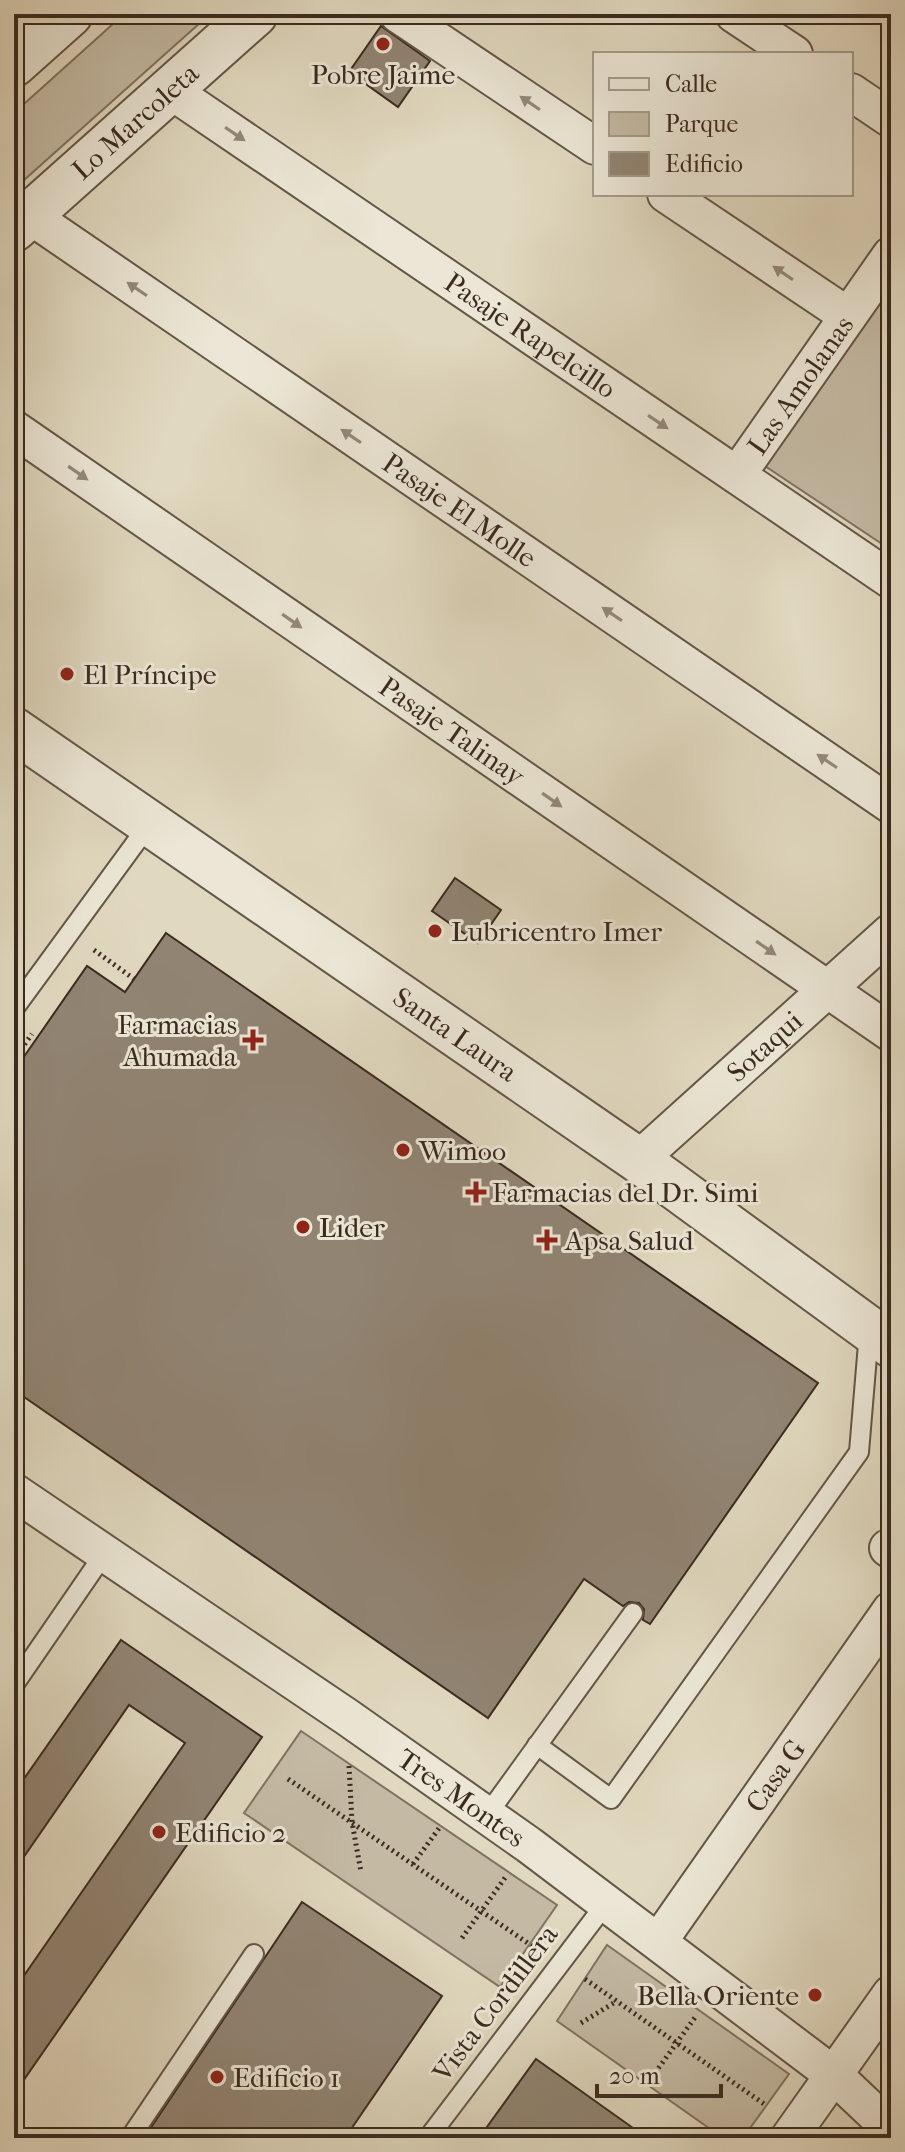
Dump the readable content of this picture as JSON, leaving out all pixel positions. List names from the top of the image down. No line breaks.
{"streets":{"street":["Lo Marcoleta","Pasaje Rapelcillo","Las Amolanas","Pasaje El Molle","Pasaje Talinay","Santa Laura","Sotaqui","Casa G","Tres Montes"],"lane":["Vista Cordillera"]},"crossings":[["Lo Marcoleta","Pasaje Rapelcillo"],["Lo Marcoleta","Pasaje El Molle"],["Pasaje Rapelcillo","Las Amolanas"],["Pasaje Talinay","Sotaqui"],["Santa Laura","Sotaqui"],["Casa G","Tres Montes"],["Tres Montes","Vista Cordillera"]],"one_way":["Pasaje El Molle","Pasaje Talinay"],"places":{"other":["Pobre Jaime","El Príncipe","Lubricentro Imer","Wimoo","Lider","Edificio 2","Bella Oriente","Edificio 1"],"health":["Farmacias Ahumada","Farmacias del Dr. Simi","Apsa Salud"]},"legend":["Calle","Parque","Edificio"],"scale_bar":"20 m"}
